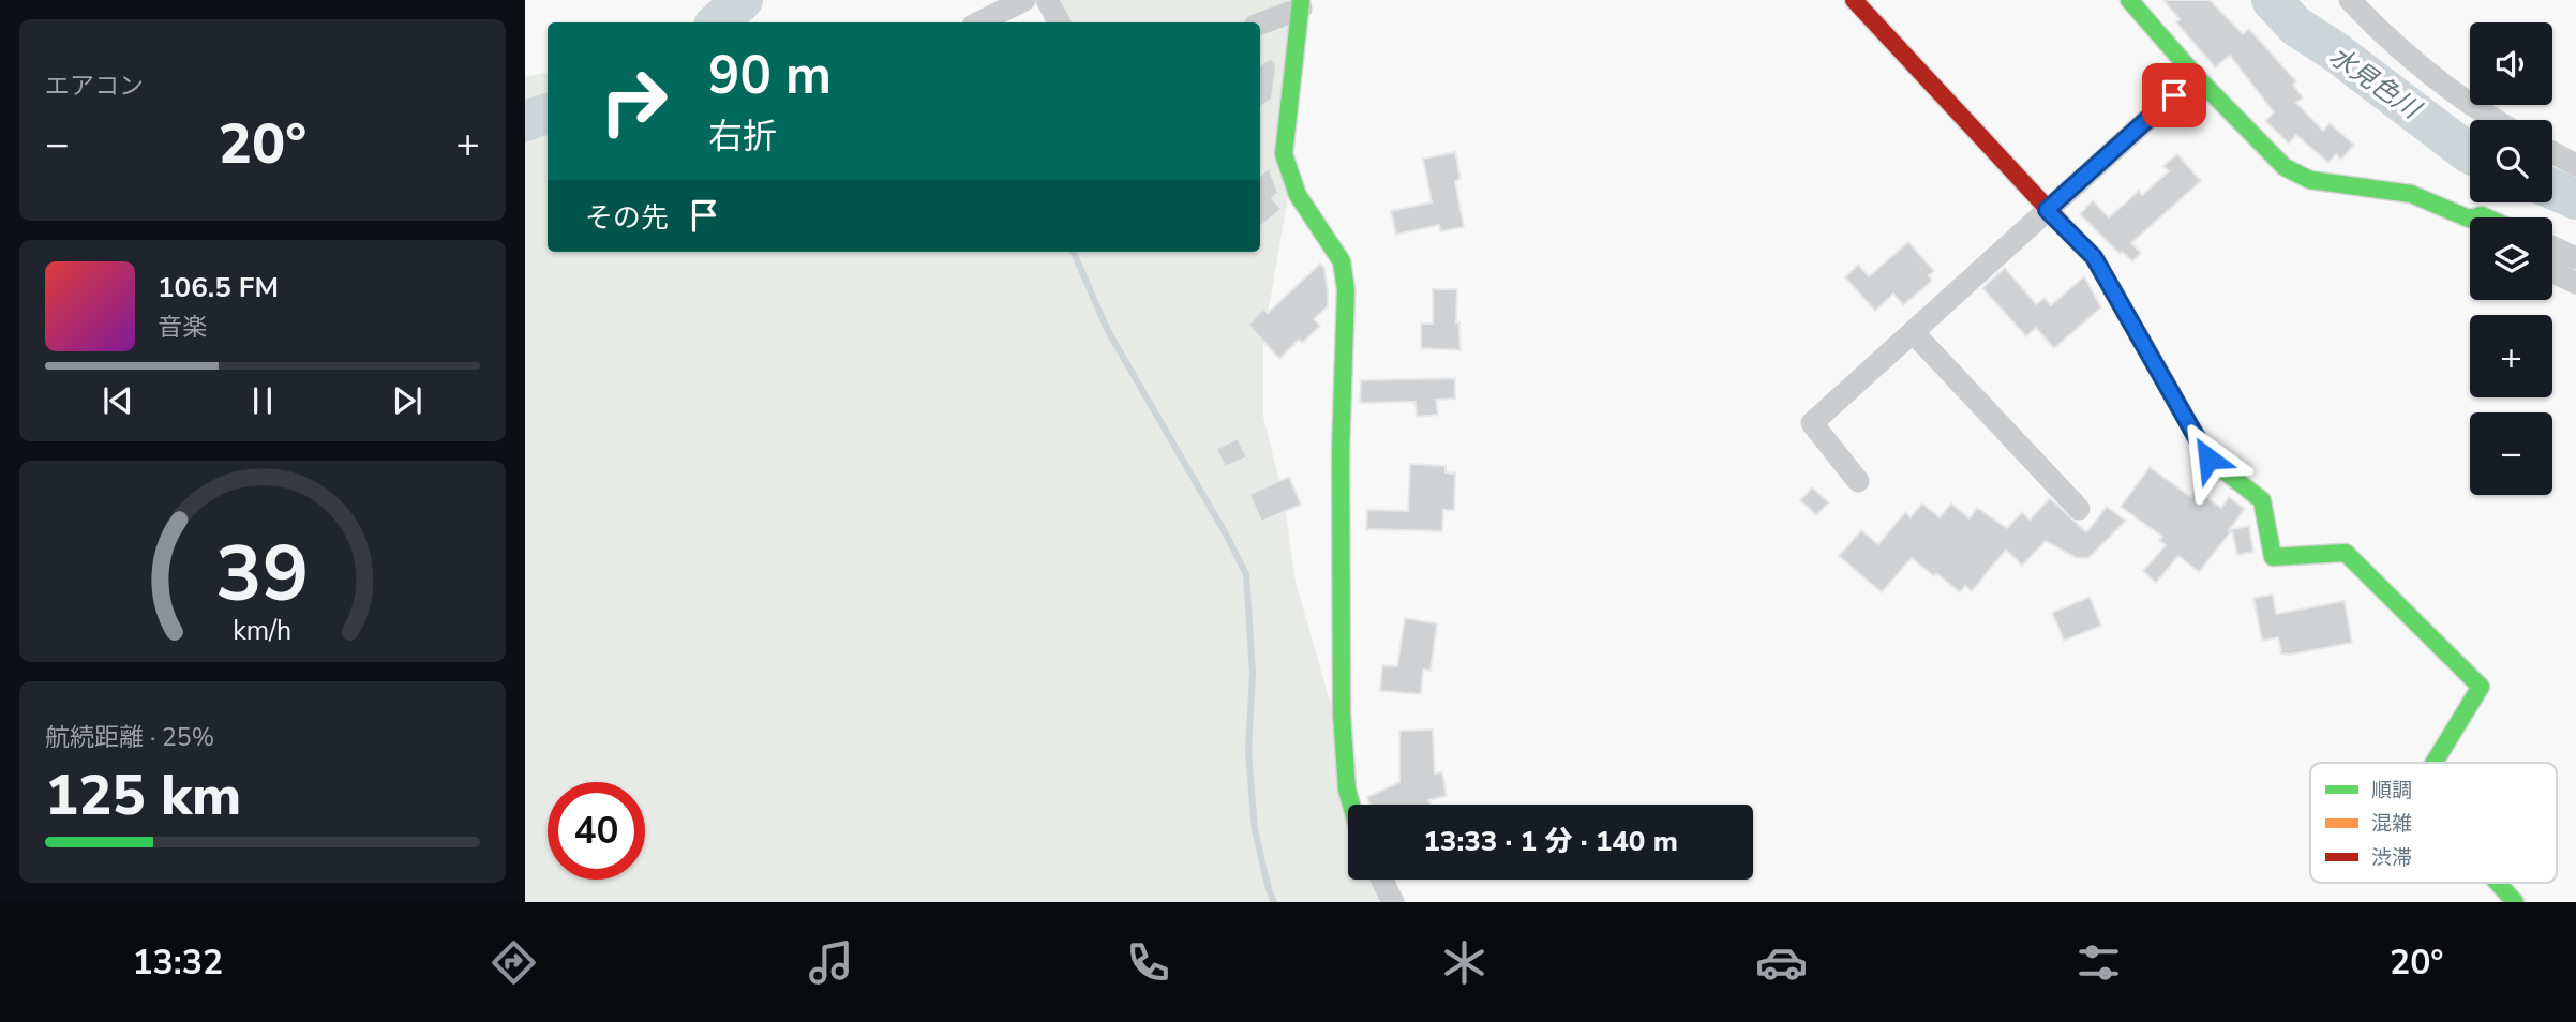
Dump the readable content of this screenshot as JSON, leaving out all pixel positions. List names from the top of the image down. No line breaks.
{"water":["水見色川"],"legend":["順調","混雑","渋滞"],"page":{"tile":["エアコン",["航続距離 · 25%","125 km"]],"map_buttons":["+","−"],"turn":["90 m","右折"],"heat":["−","20°","+"],"then":"その先","song":["106.5 FM","音楽"],"limit":"40","trip":"13:33 · 1 分 · 140 m","tabs":["13:32","20°"],"gauge":["39","km/h"]}}
